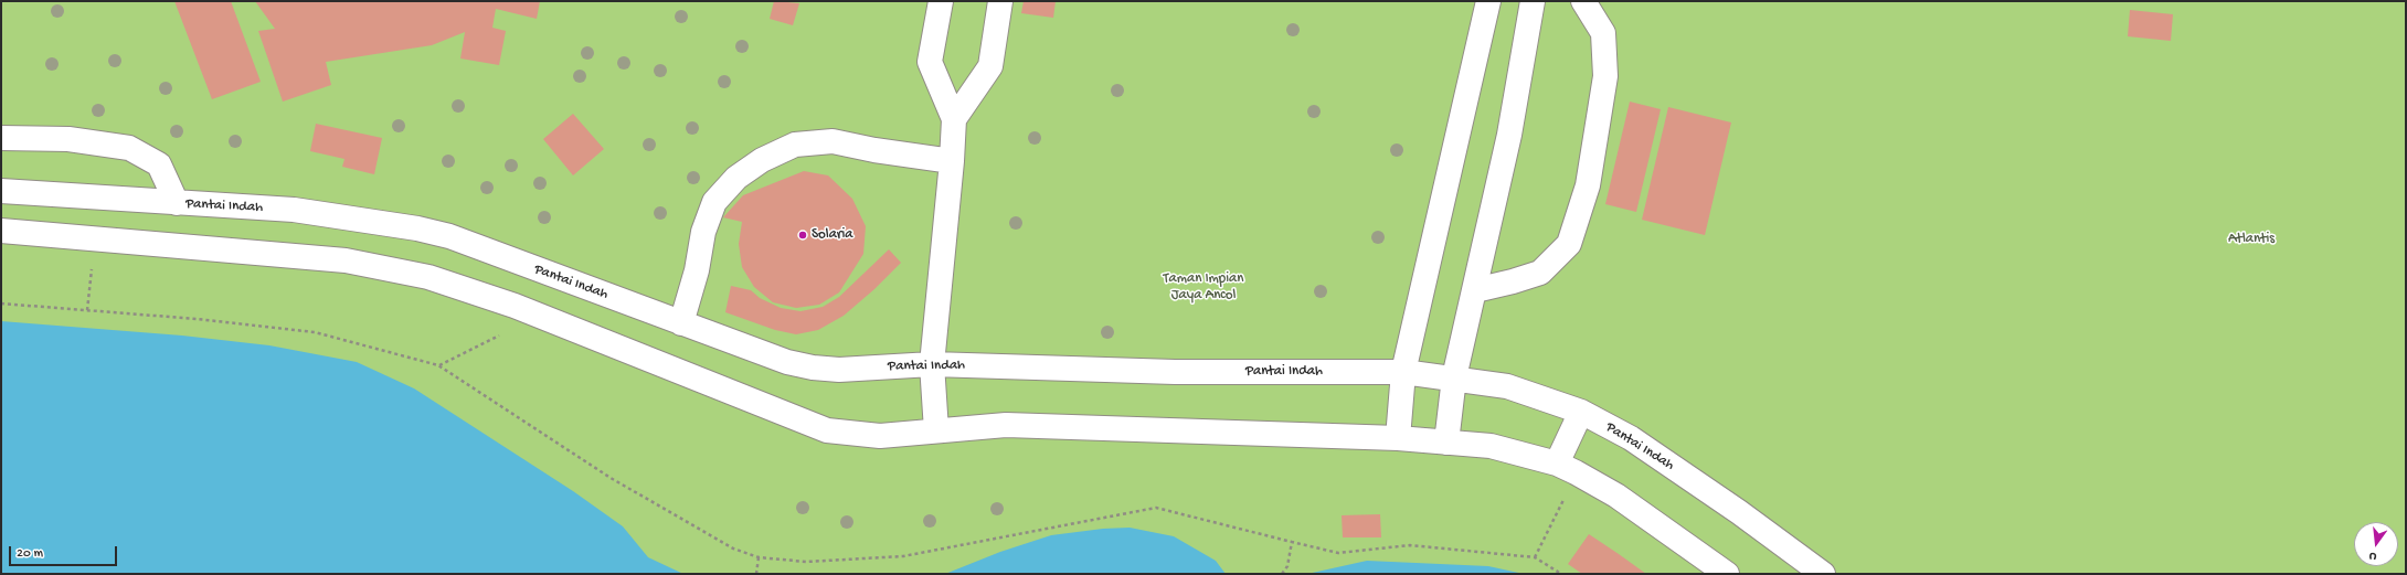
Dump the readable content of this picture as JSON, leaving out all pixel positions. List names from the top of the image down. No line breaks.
{"streets":{"street":["Pantai Indah"]},"parks":["Atlantis","Taman Impian Jaya Ancol"],"places":["Solaria"],"scale_bar":"20 m","north":"bottom"}
